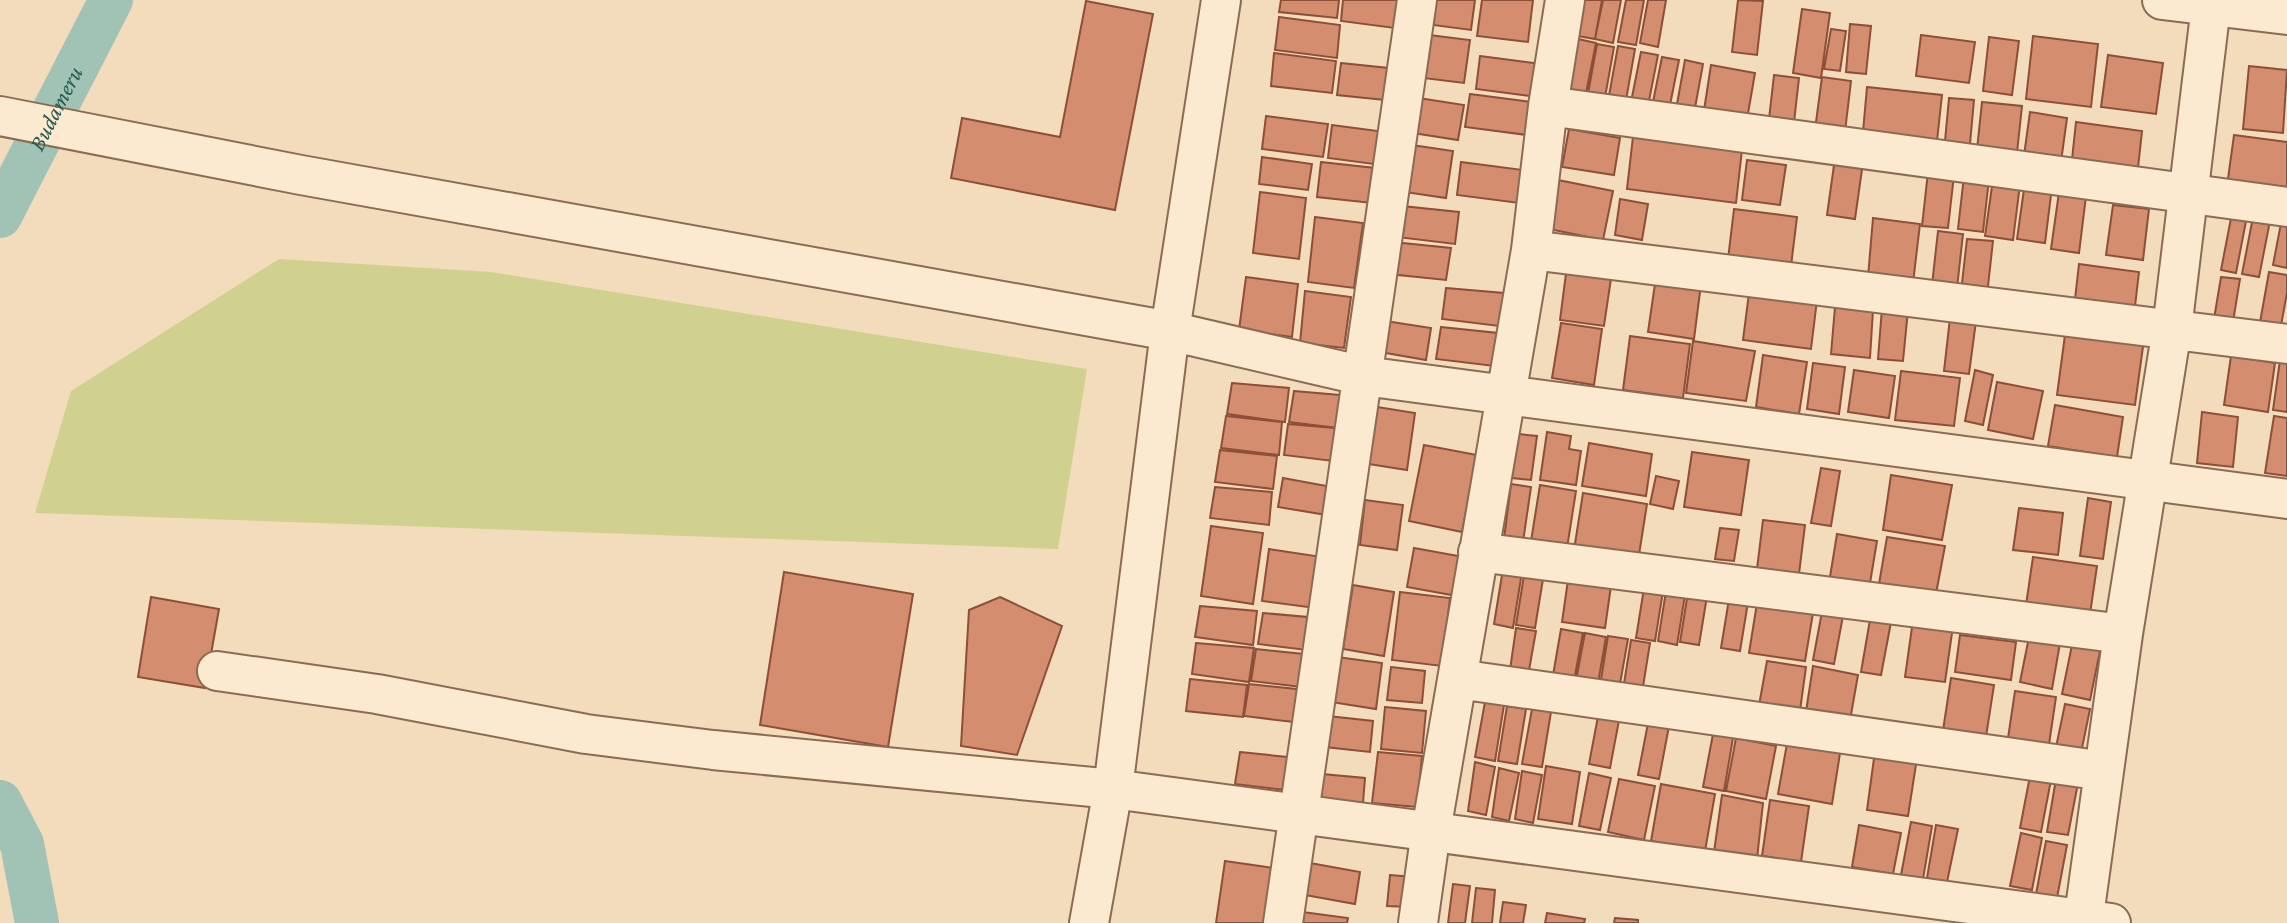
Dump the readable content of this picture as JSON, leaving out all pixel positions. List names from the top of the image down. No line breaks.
{"water":["Budameru"]}
